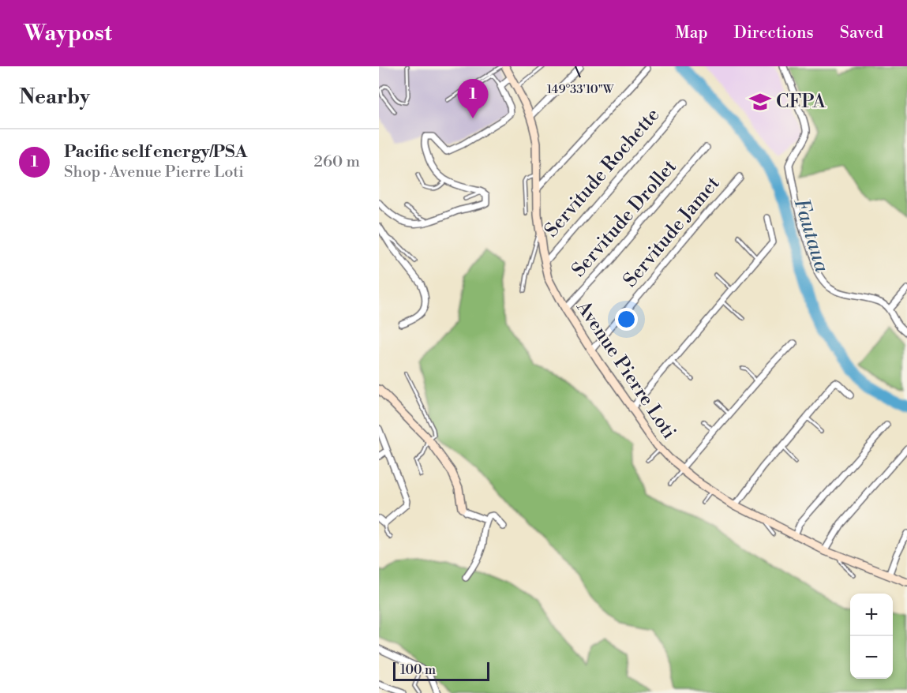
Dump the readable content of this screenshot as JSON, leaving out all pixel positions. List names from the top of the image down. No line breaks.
{"streets":{"main road":["Avenue Pierre Loti"],"street":["Servitude Rochette","Servitude Drollet","Servitude Jamet"]},"crossings":[["Servitude Rochette","Avenue Pierre Loti"],["Servitude Drollet","Avenue Pierre Loti"],["Servitude Jamet","Avenue Pierre Loti"]],"water":["Fautaua"],"places":{"school or university":["CFPA"]},"scale_bar":"100 m","page":{"header":"Waypost","nav":["Map","Directions","Saved"],"heading":"Nearby","pins":"1","list":[{"mark":"1","name":"Pacific self energy/PSA","note":"Shop · Avenue Pierre Loti","value":"260 m"}],"map_buttons":["+","−"],"scale":"100 m"},"coordinates":["149°33'10\"W"]}
